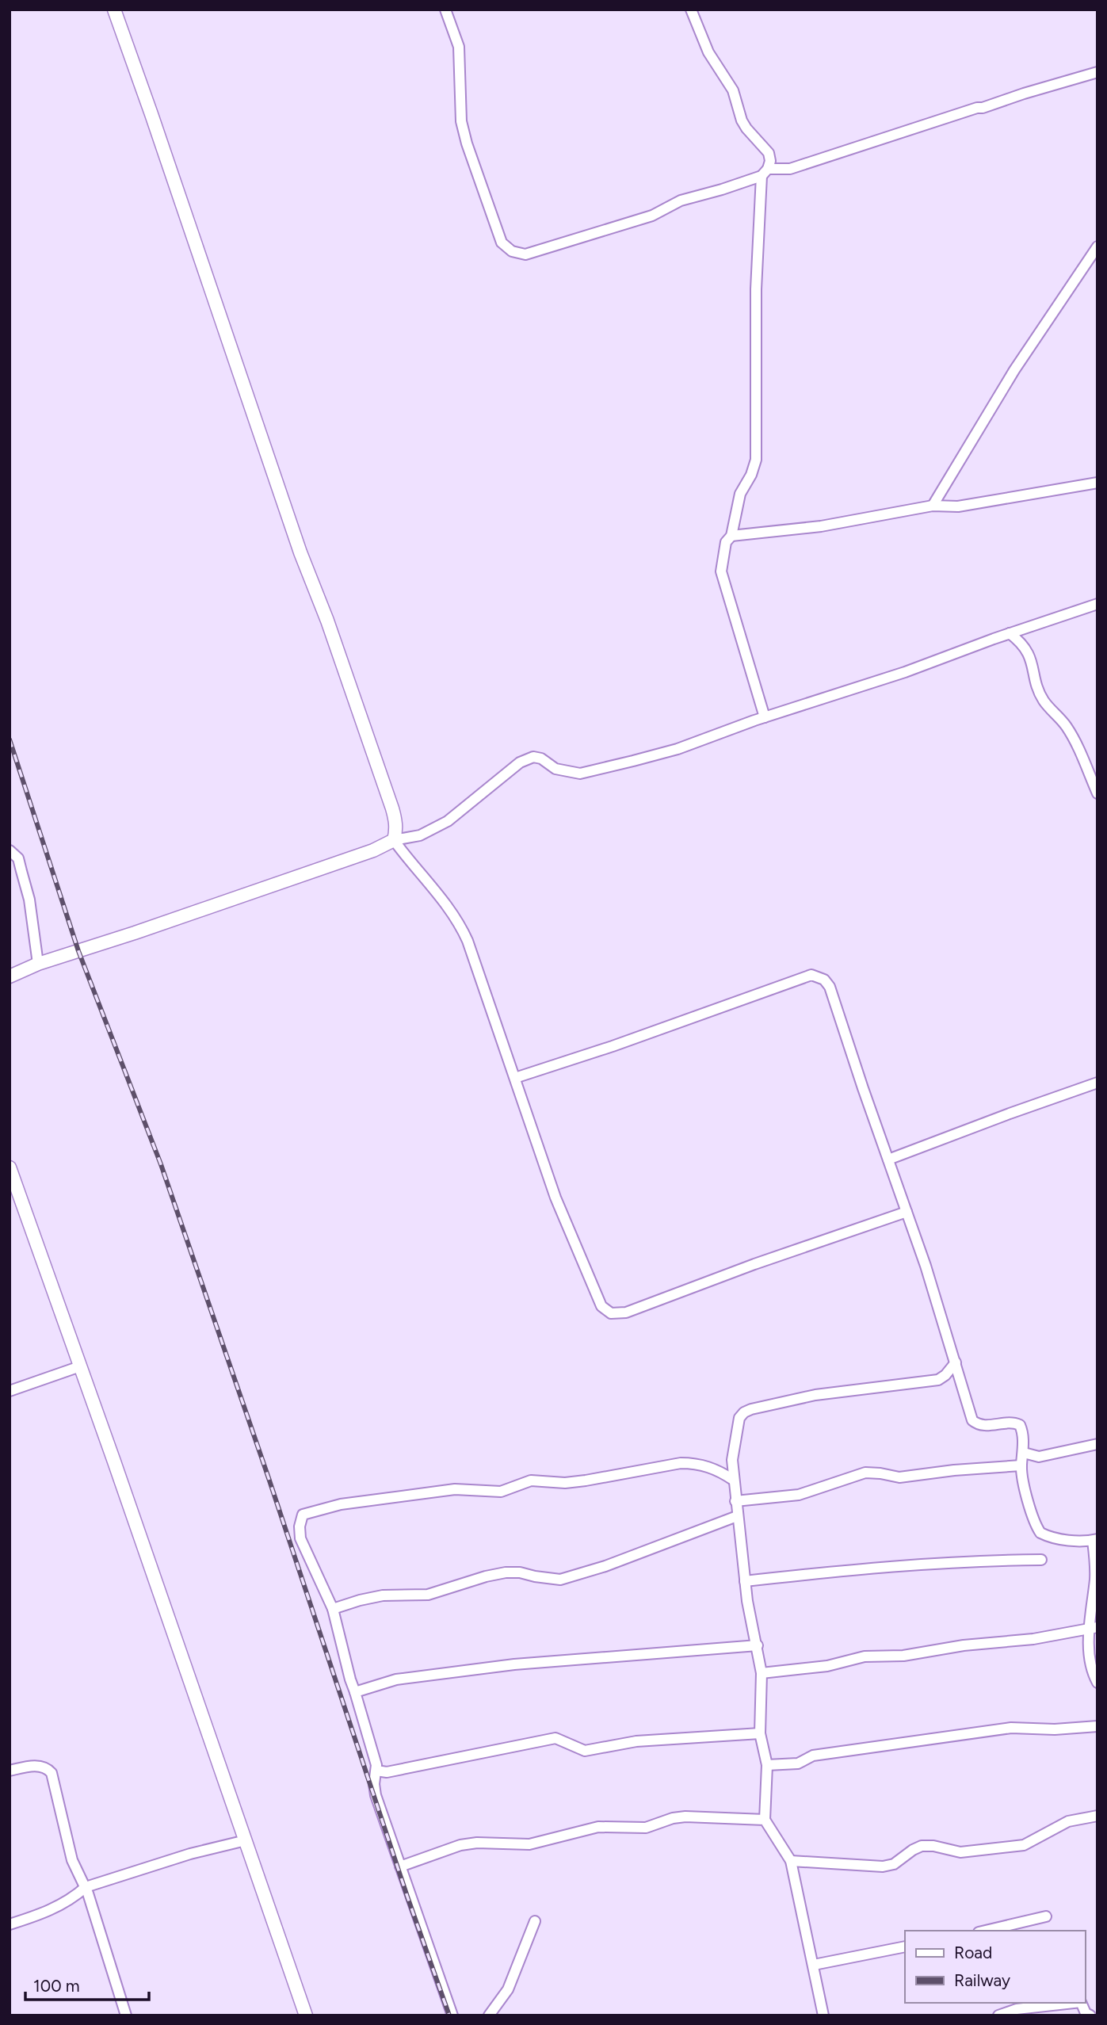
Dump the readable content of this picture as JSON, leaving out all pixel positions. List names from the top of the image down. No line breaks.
{"legend":["Road","Railway"],"scale_bar":"100 m"}
